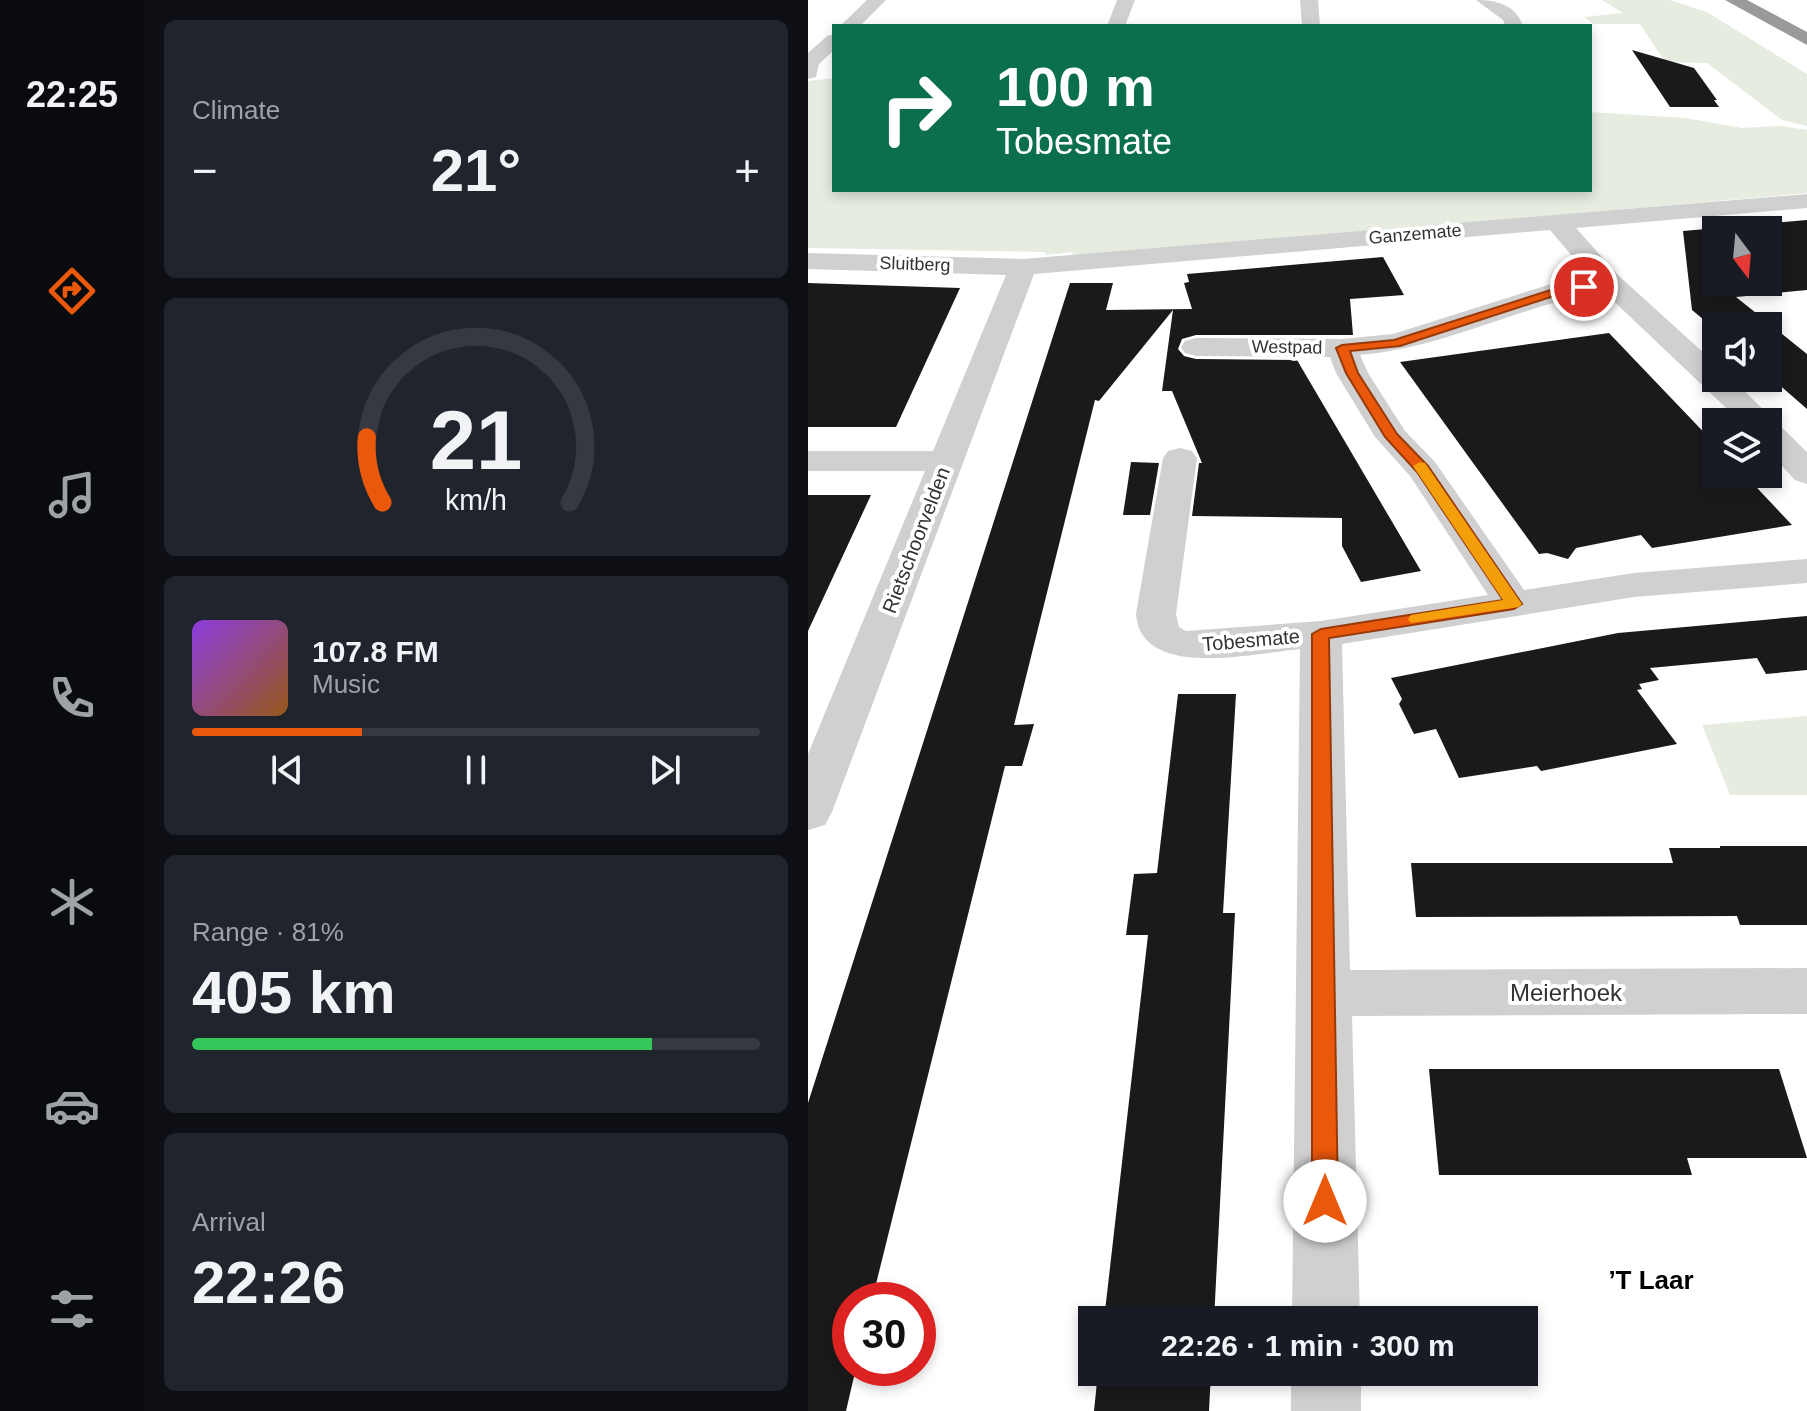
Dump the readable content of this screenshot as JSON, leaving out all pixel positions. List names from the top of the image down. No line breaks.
{"streets":{"street":["Ganzemate","Sluitberg","Westpad","Rietschoorvelden","Tobesmate","Meierhoek"]},"crossings":[["Ganzemate","Sluitberg"],["Ganzemate","Rietschoorvelden"],["Sluitberg","Rietschoorvelden"]],"districts":["’T Laar"],"north":"bottom","page":{"tabs":"22:25","tile":["Climate",["Range · 81%","405 km"],["Arrival","22:26"]],"turn":["100 m","Tobesmate"],"heat":["−","21°","+"],"song":["107.8 FM","Music"],"limit":"30","trip":"22:26 · 1 min · 300 m","gauge":["21","km/h"]}}
